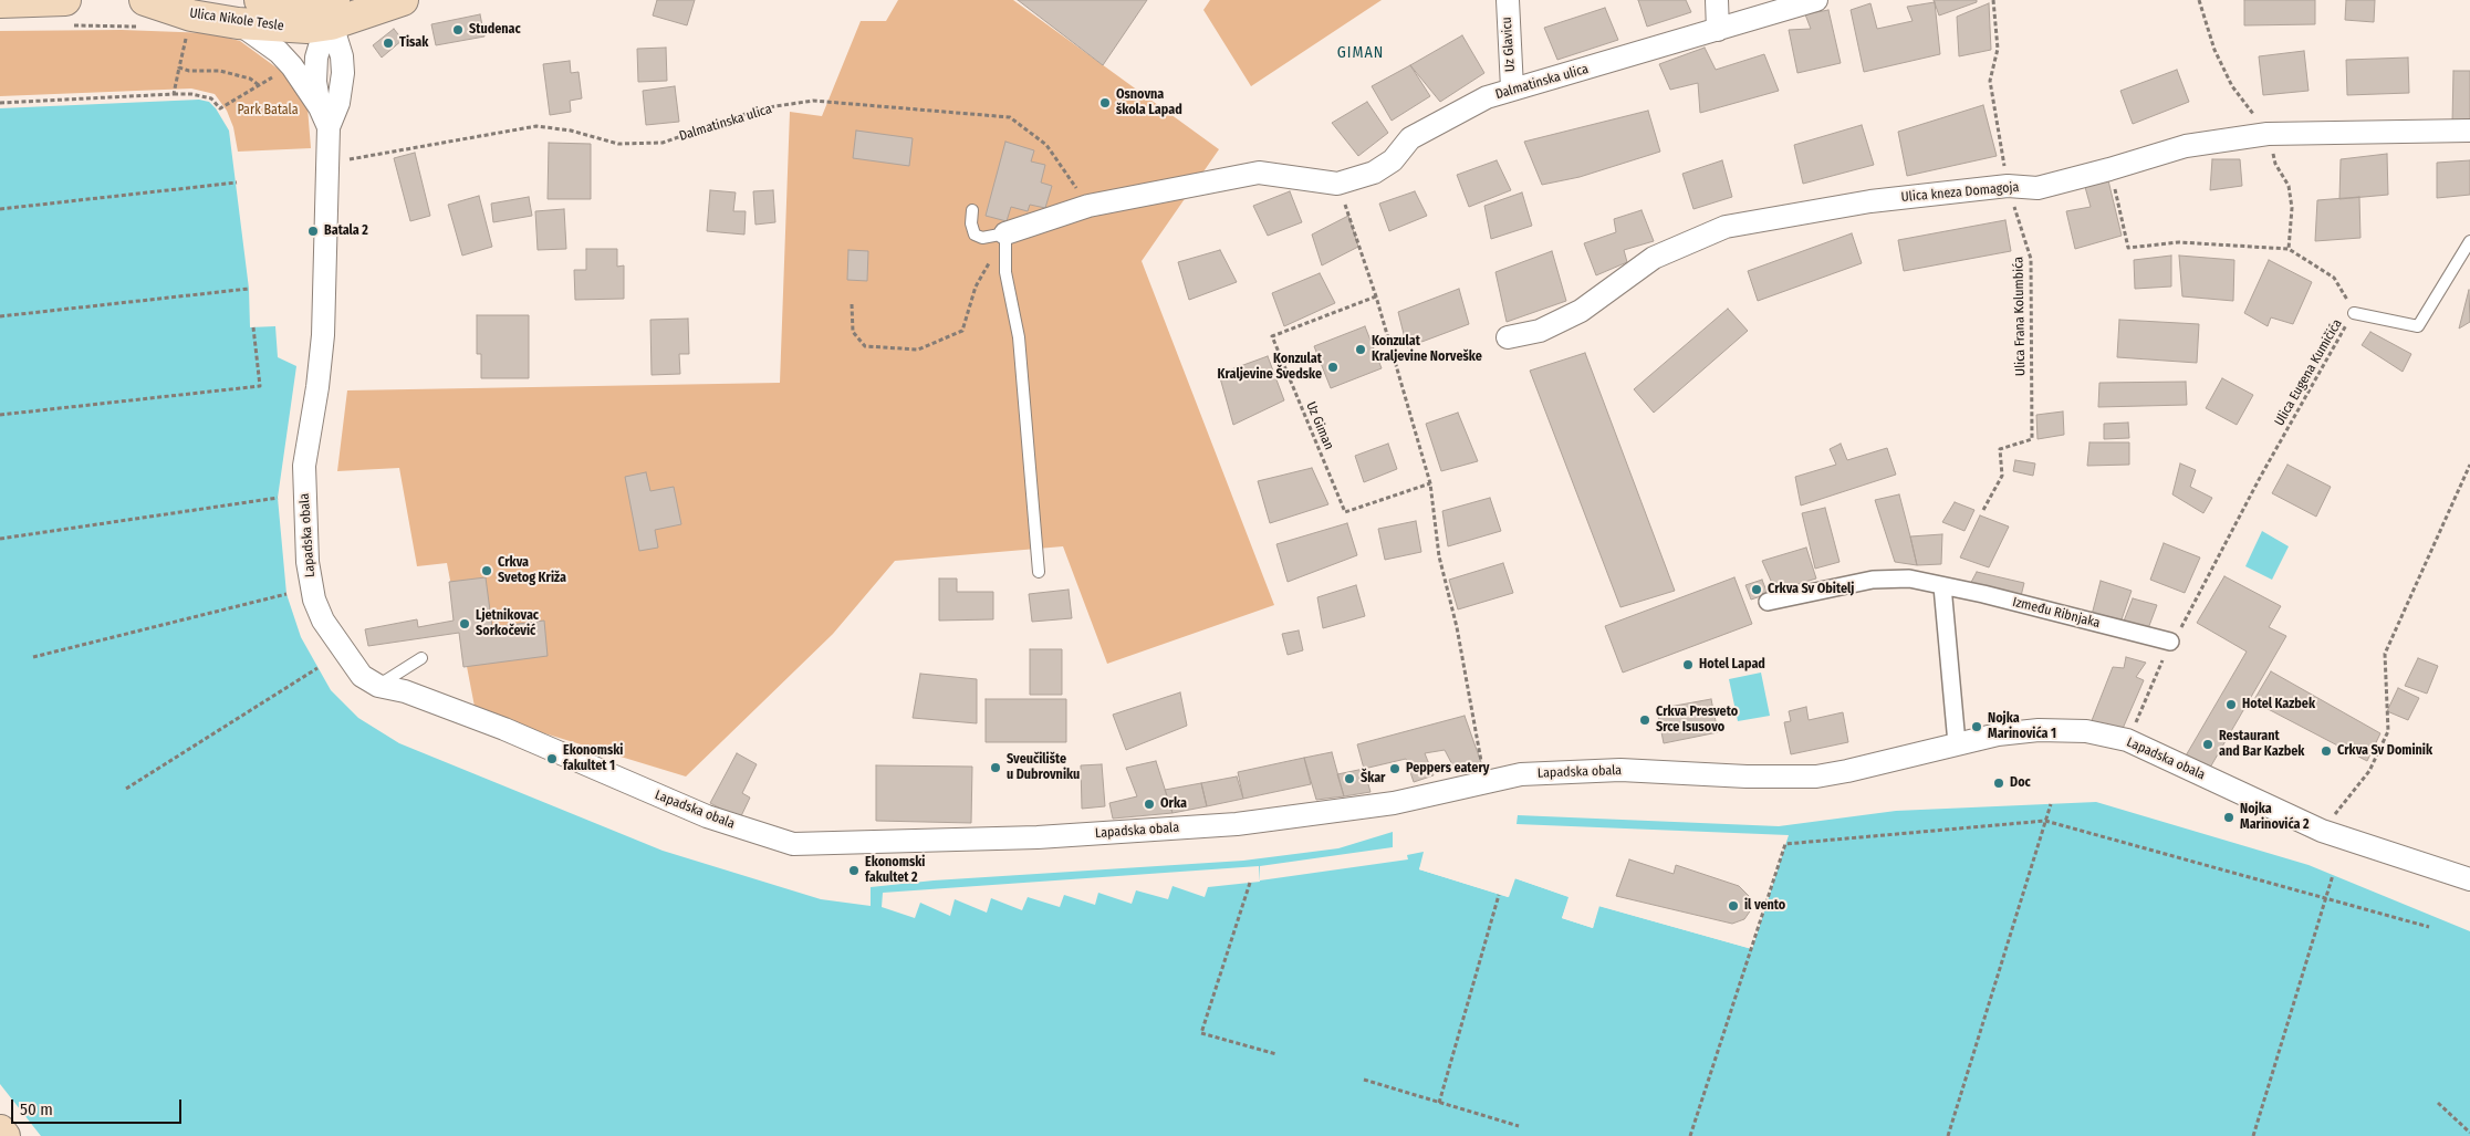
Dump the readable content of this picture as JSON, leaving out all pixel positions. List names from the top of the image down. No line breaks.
{"streets":{"main road":["Ulica Nikole Tesle"],"street":["Uz Glavicu","Dalmatinska ulica","Ulica kneza Domagoja","Lapadska obala","Između Ribnjaka"],"path":["Ulica Frana Kolumbića","Ulica Eugena Kumičića","Uz Giman"]},"crossings":[["Ulica Nikole Tesle","Lapadska obala"],["Uz Glavicu","Dalmatinska ulica"],["Dalmatinska ulica","Lapadska obala"],["Ulica kneza Domagoja","Ulica Frana Kolumbića"],["Ulica kneza Domagoja","Ulica Eugena Kumičića"],["Ulica Eugena Kumičića","Lapadska obala"],["Ulica Eugena Kumičića","Između Ribnjaka"]],"districts":["GIMAN"],"parks":["Park Batala"],"places":["Studenac","Tisak","Osnovna škola Lapad","Batala 2","Konzulat Kraljevine Norveške","Konzulat Kraljevine Švedske","Crkva Svetog Križa","Crkva Sv Obitelj","Ljetnikovac Sorkočević","Hotel Lapad","Hotel Kazbek","Crkva Presveto Srce Isusovo","Nojka Marinovića 1","Restaurant and Bar Kazbek","Crkva Sv Dominik","Ekonomski fakultet 1","Sveučilište u Dubrovniku","Peppers eatery","Škar","Doc","Orka","Nojka Marinovića 2","Ekonomski fakultet 2","il vento"],"scale_bar":"50 m"}
